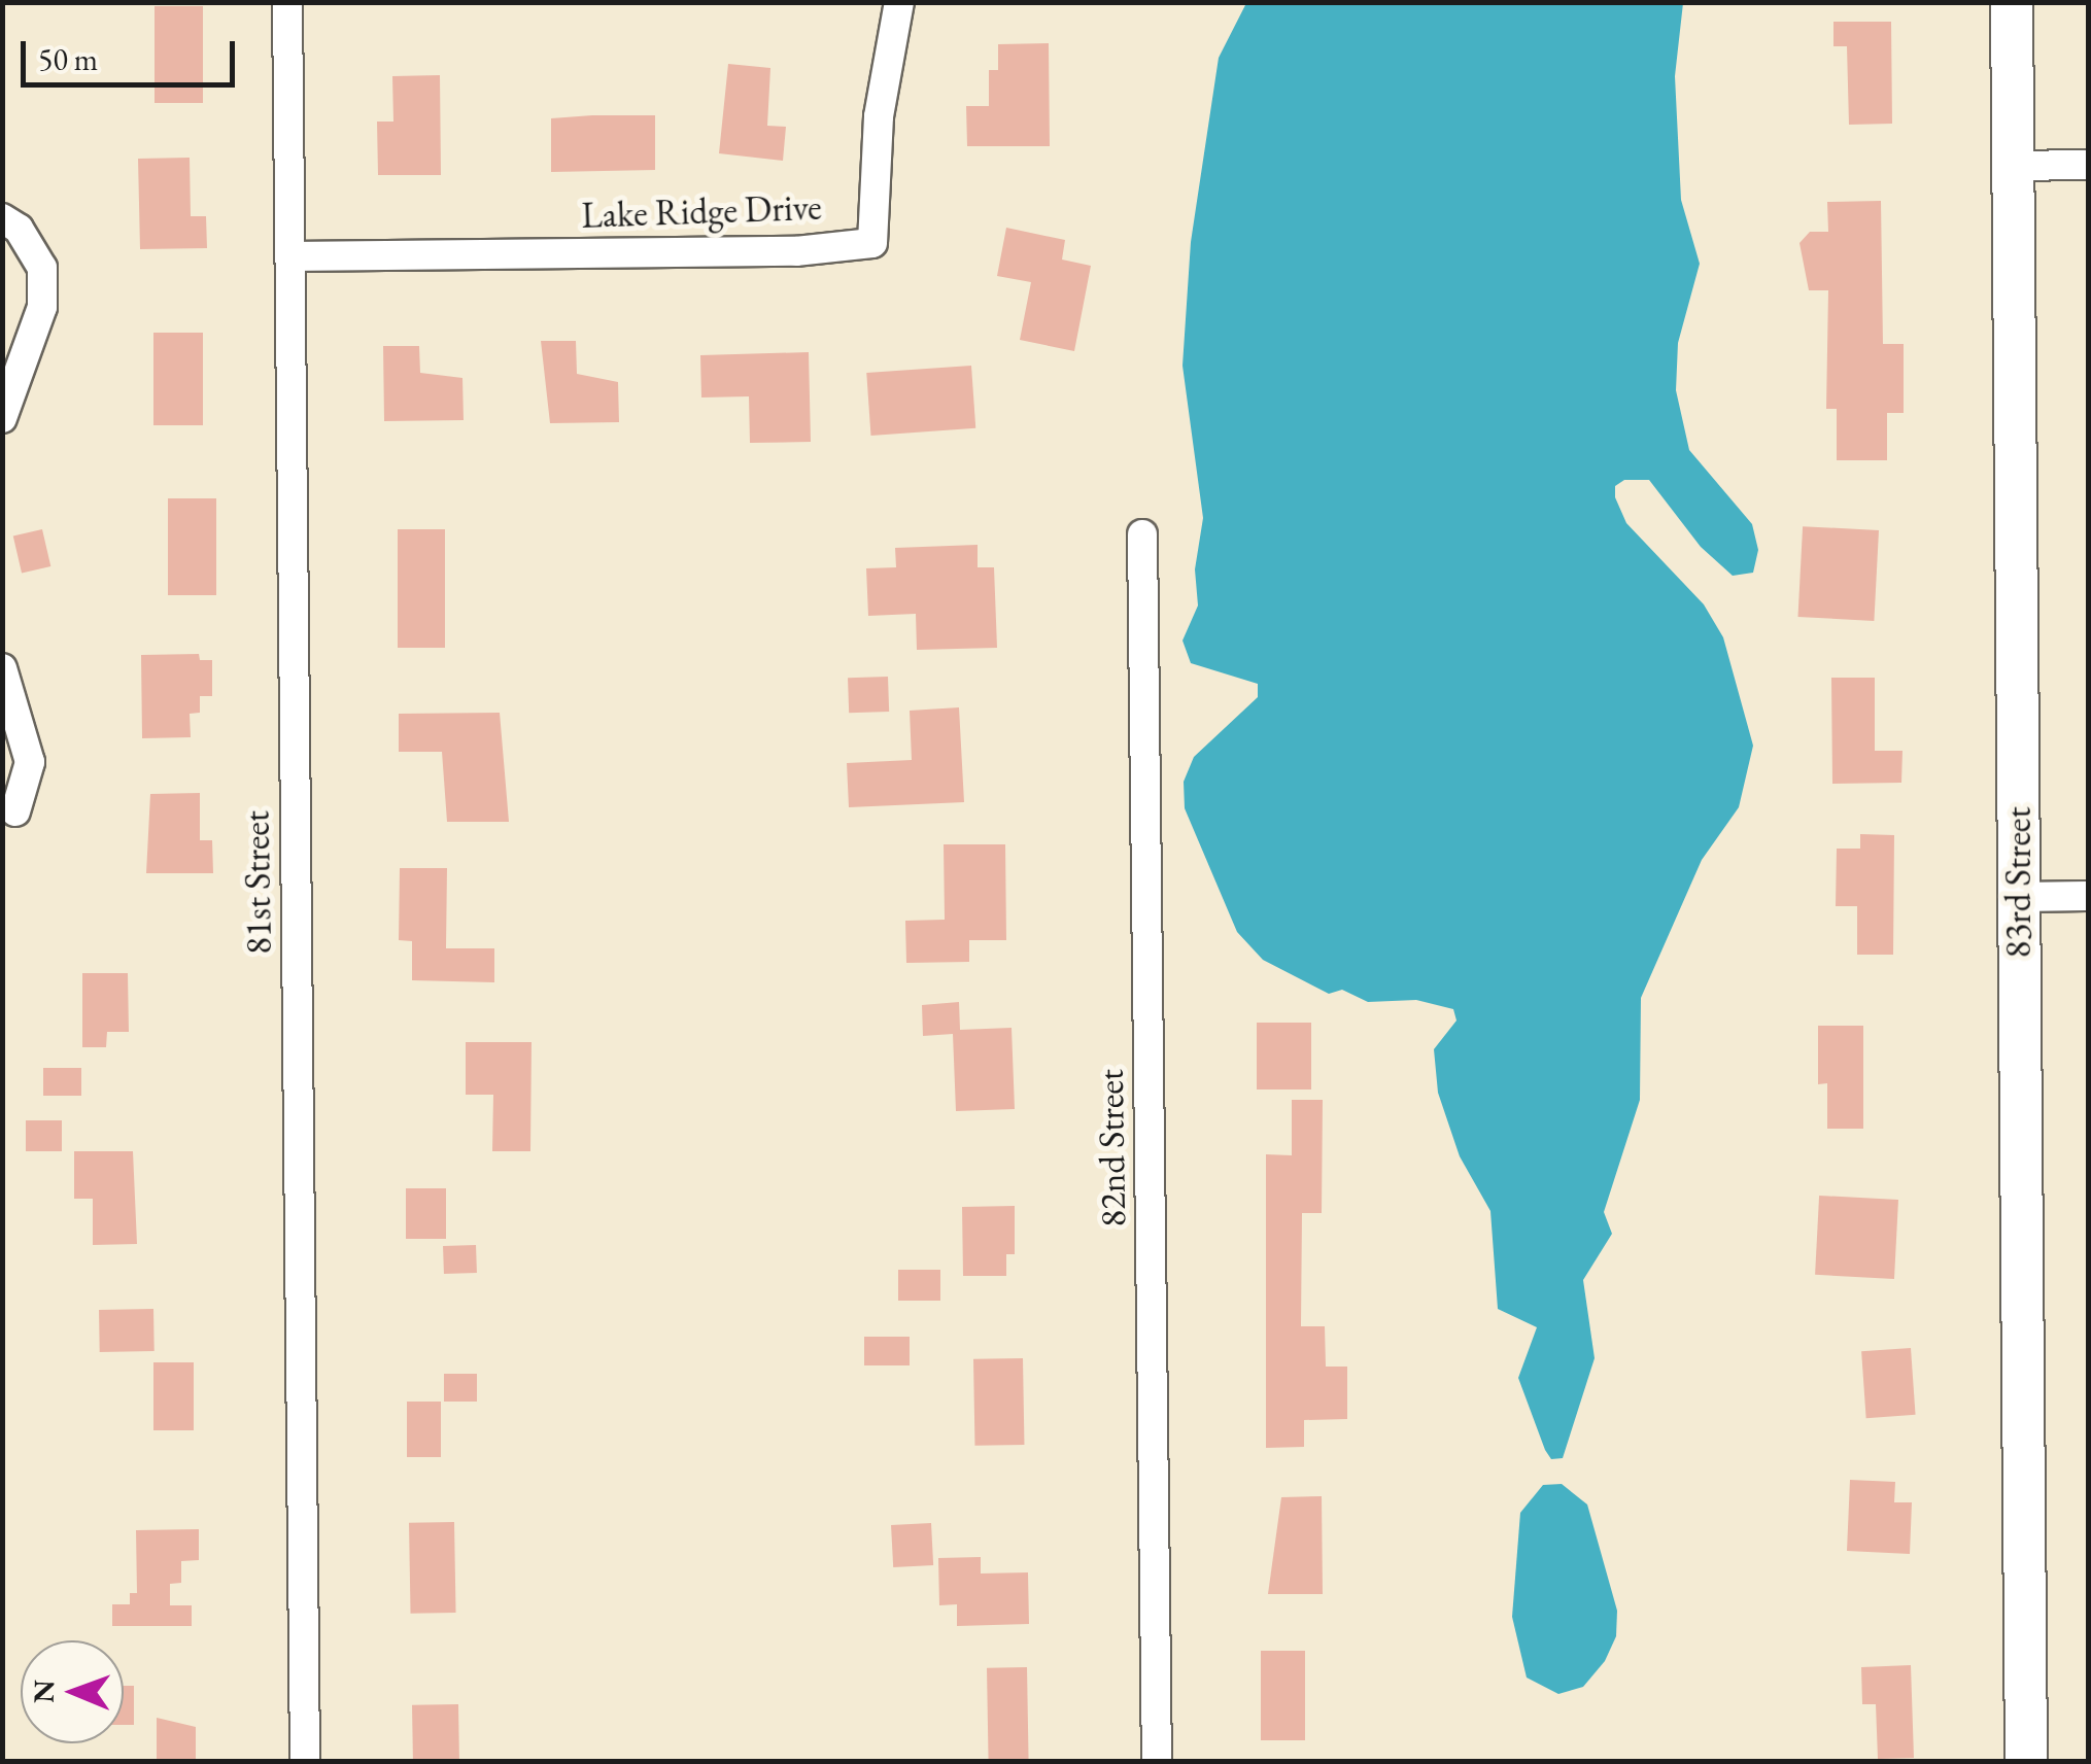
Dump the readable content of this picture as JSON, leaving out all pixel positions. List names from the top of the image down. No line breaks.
{"streets":{"street":["Lake Ridge Drive","81st Street","83rd Street","82nd Street"]},"crossings":[["Lake Ridge Drive","81st Street"]],"scale_bar":"50 m","north":"left"}
